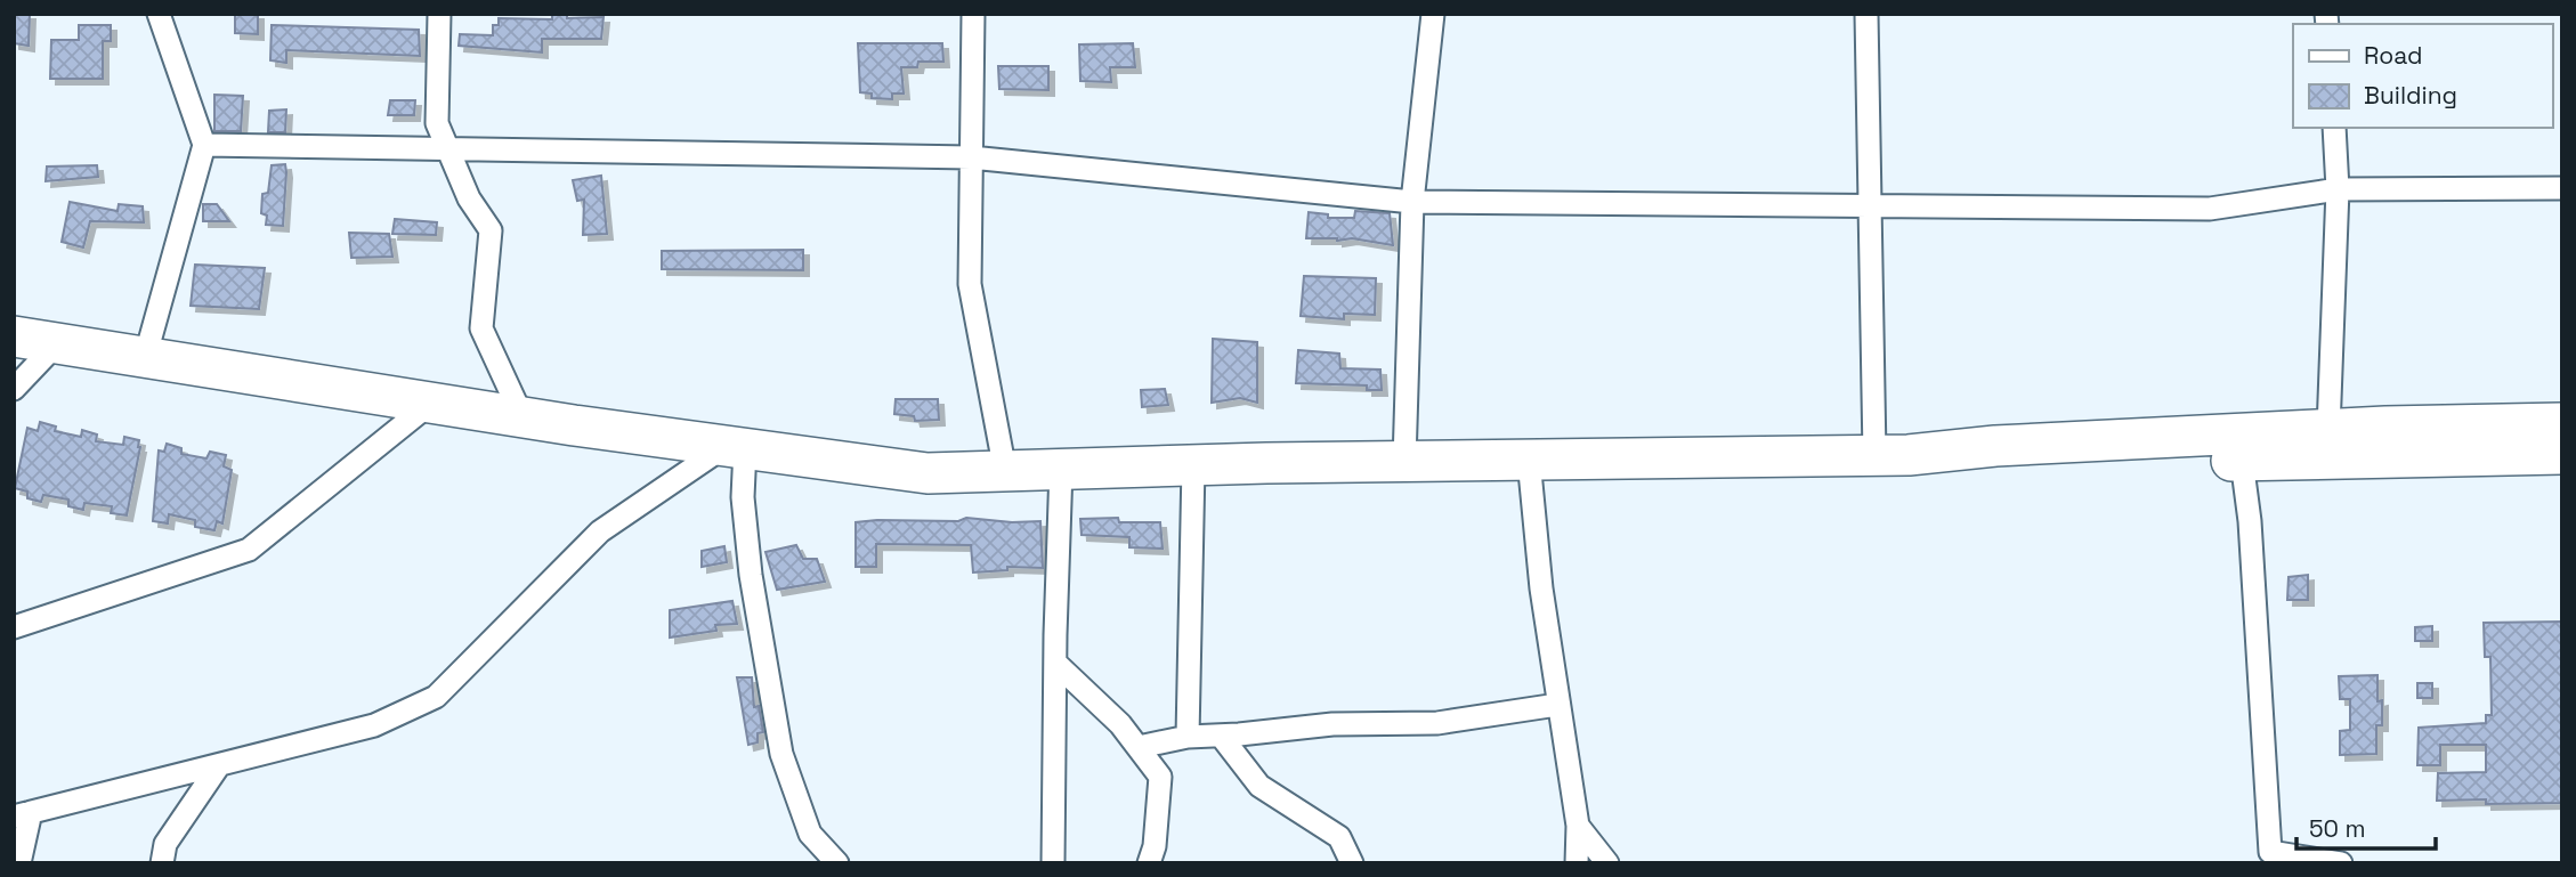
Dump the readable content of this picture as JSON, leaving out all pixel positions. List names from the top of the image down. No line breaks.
{"legend":["Road","Building"],"scale_bar":"50 m"}
